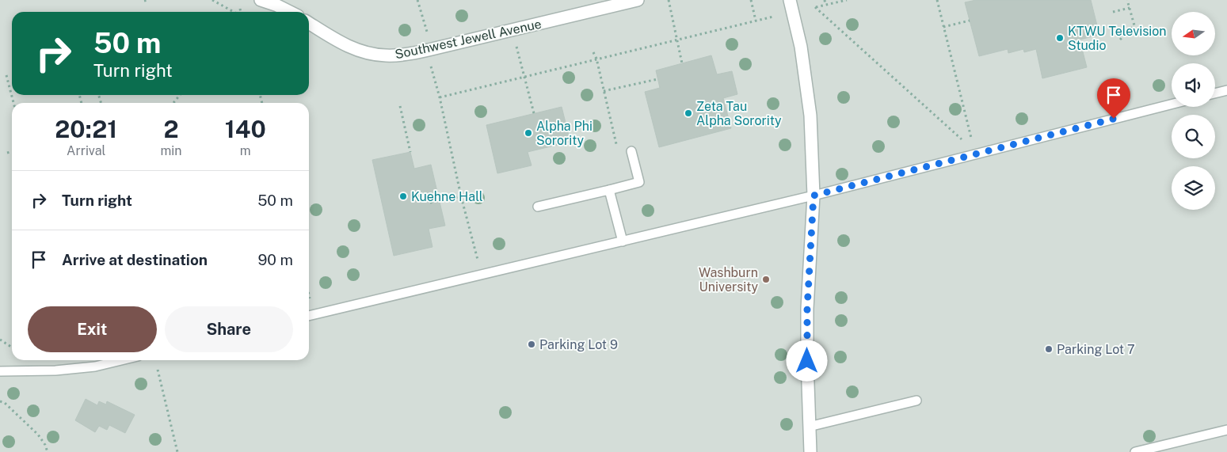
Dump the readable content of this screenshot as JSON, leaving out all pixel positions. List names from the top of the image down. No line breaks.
{"streets":{"street":["Southwest Jewell Avenue"]},"places":["KTWU Television Studio","Zeta Tau Alpha Sorority","Alpha Phi Sorority","Kuehne Hall","Washburn University","Parking Lot 9","Parking Lot 7"],"north":"left","page":{"turn":["50 m","Turn right"],"eta":["20:21","Arrival","2","min","140","m"],"list":[{"name":"Turn right","value":"50 m"},{"name":"Arrive at destination","value":"90 m"}],"buttons":["Exit","Share"]}}
